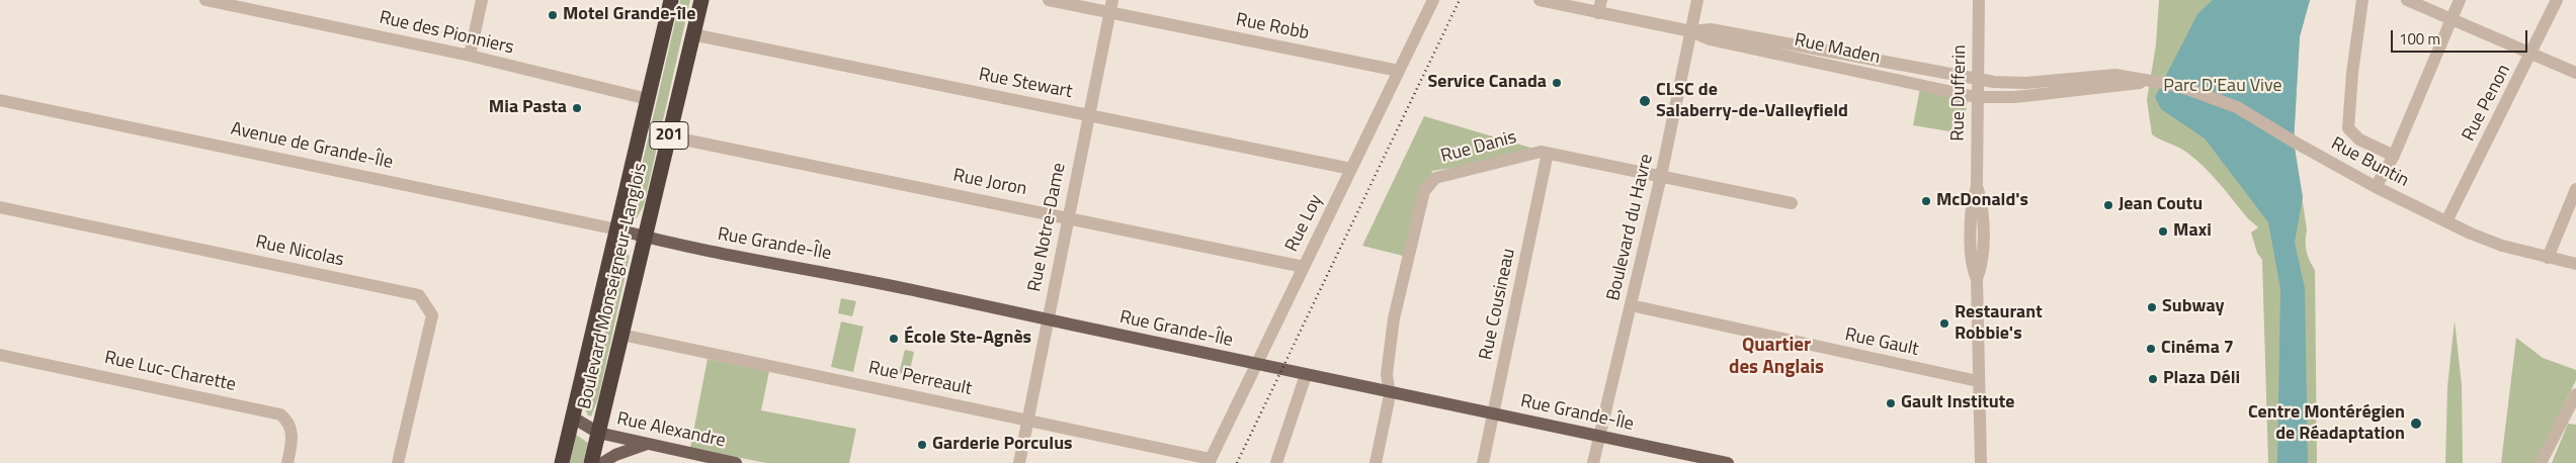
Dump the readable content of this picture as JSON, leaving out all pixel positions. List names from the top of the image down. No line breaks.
{"streets":{"highway":["201","Boulevard Monseigneur-Langlois"],"main road":["Rue Grande-Île","Rue Alexandre"],"street":["Rue Robb","Rue des Pionniers","Rue Maden","Rue Stewart","Rue Dufferin","Rue Penon","Avenue de Grande-Île","Rue Danis","Rue Buntin","Rue Joron","Rue Loy","Rue Notre-Dame","Boulevard du Havre","Rue Nicolas","Rue Cousineau","Rue Gault","Rue Luc-Charette","Rue Perreault"]},"crossings":[["Rue Robb","Rue Loy"],["Rue Robb","Rue Notre-Dame"],["Rue des Pionniers","Boulevard Monseigneur-Langlois"],["Rue Maden","Rue Dufferin"],["Rue Maden","Rue Buntin"],["Rue Maden","Boulevard du Havre"],["Rue Stewart","Rue Loy"],["Rue Stewart","Rue Notre-Dame"],["Rue Stewart","Boulevard Monseigneur-Langlois"],["Rue Dufferin","Rue Buntin"],["Rue Dufferin","Rue Gault"],["Rue Penon","Rue Buntin"],["Avenue de Grande-Île","Rue Grande-Île"],["Avenue de Grande-Île","Boulevard Monseigneur-Langlois"],["Rue Danis","Boulevard du Havre"],["Rue Danis","Rue Grande-Île"],["Rue Danis","Rue Cousineau"],["Rue Joron","Rue Loy"],["Rue Joron","Rue Notre-Dame"],["Rue Joron","Boulevard Monseigneur-Langlois"],["Rue Loy","Rue Grande-Île"],["Rue Loy","Rue Perreault"],["Rue Notre-Dame","Rue Grande-Île"],["Rue Notre-Dame","Rue Perreault"],["Boulevard du Havre","Rue Grande-Île"],["Boulevard du Havre","Rue Gault"],["Rue Grande-Île","Boulevard Monseigneur-Langlois"],["Rue Grande-Île","Rue Cousineau"],["Boulevard Monseigneur-Langlois","Rue Perreault"],["Boulevard Monseigneur-Langlois","Rue Alexandre"]],"districts":["Quartier des Anglais"],"parks":["Parc D'Eau Vive"],"places":["Motel Grande-île","Service Canada","CLSC de Salaberry-de-Valleyfield","Mia Pasta","McDonald's","Jean Coutu","Maxi","Subway","Restaurant Robbie's","École Ste-Agnès","Cinéma 7","Plaza Déli","Gault Institute","Centre Montérégien de Réadaptation","Garderie Porculus"],"scale_bar":"100 m"}
